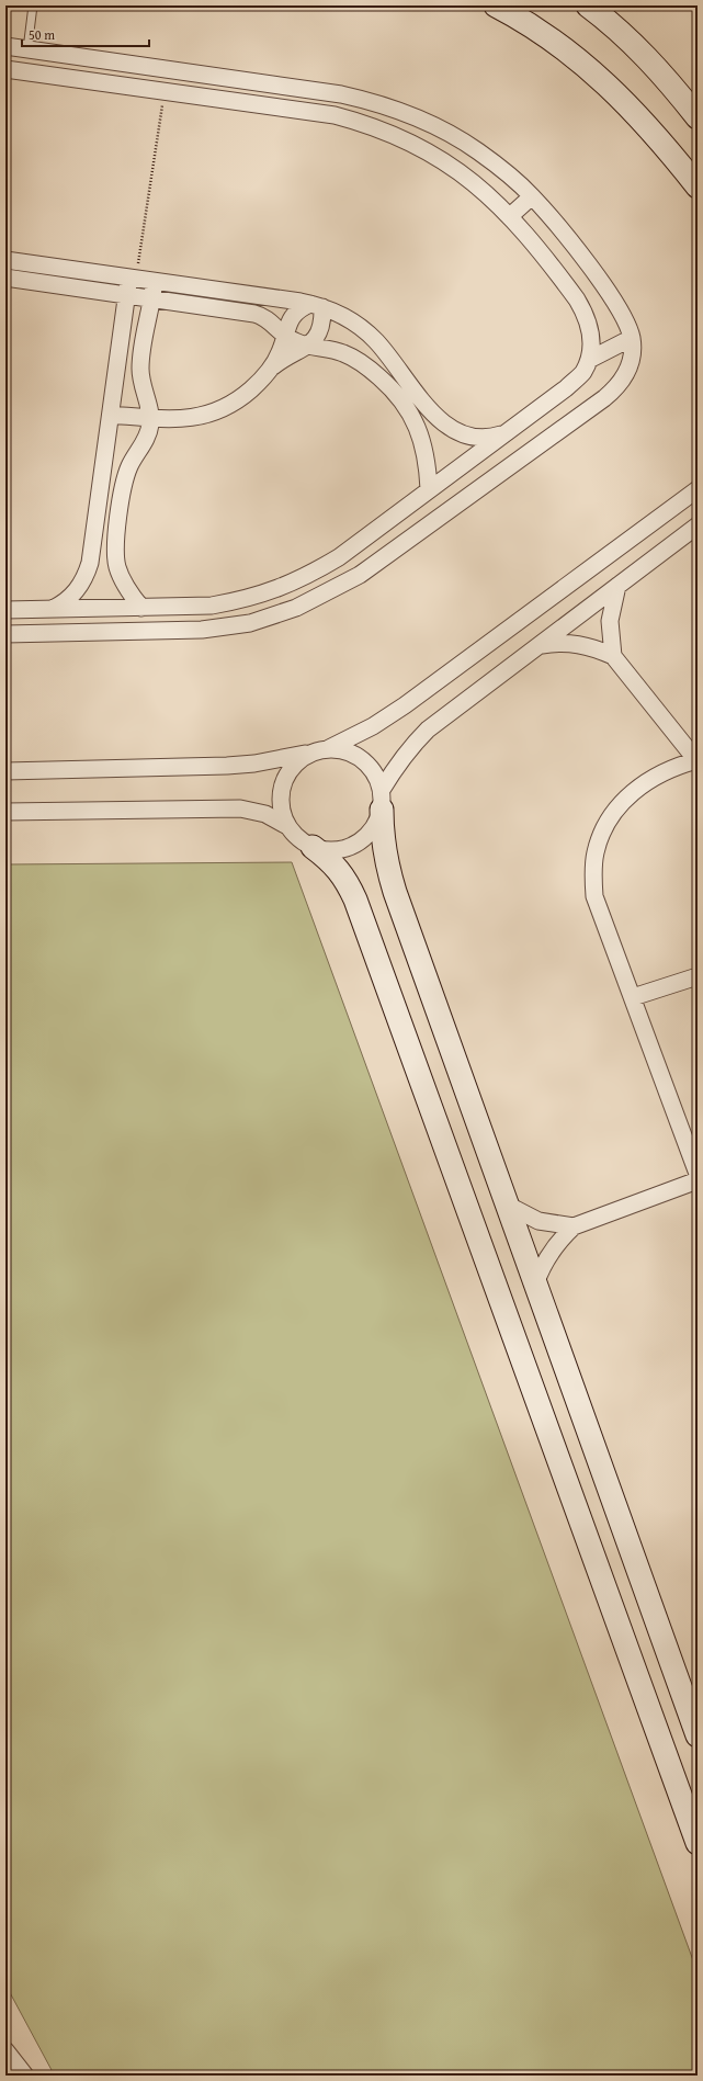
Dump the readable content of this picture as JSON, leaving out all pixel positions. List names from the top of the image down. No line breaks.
{"scale_bar":"50 m"}
